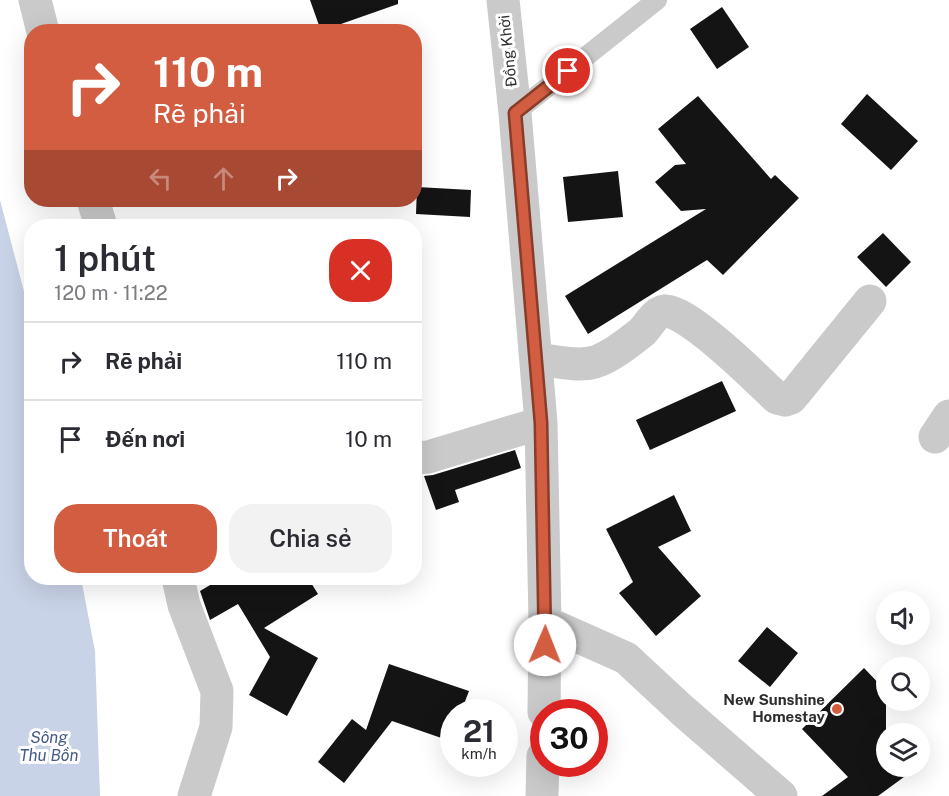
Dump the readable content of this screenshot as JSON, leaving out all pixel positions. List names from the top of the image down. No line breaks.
{"streets":{"street":["Đồng Khởi"]},"water":["Sông Thu Bồn"],"places":["New Sunshine Homestay"],"page":{"turn":["110 m","Rẽ phải"],"heading":["1 phút","120 m · 11:22"],"list":[{"name":"Rẽ phải","value":"110 m"},{"name":"Đến nơi","value":"10 m"}],"buttons":["Thoát","Chia sẻ"],"speed":"21 km/h","limit":"30"}}
